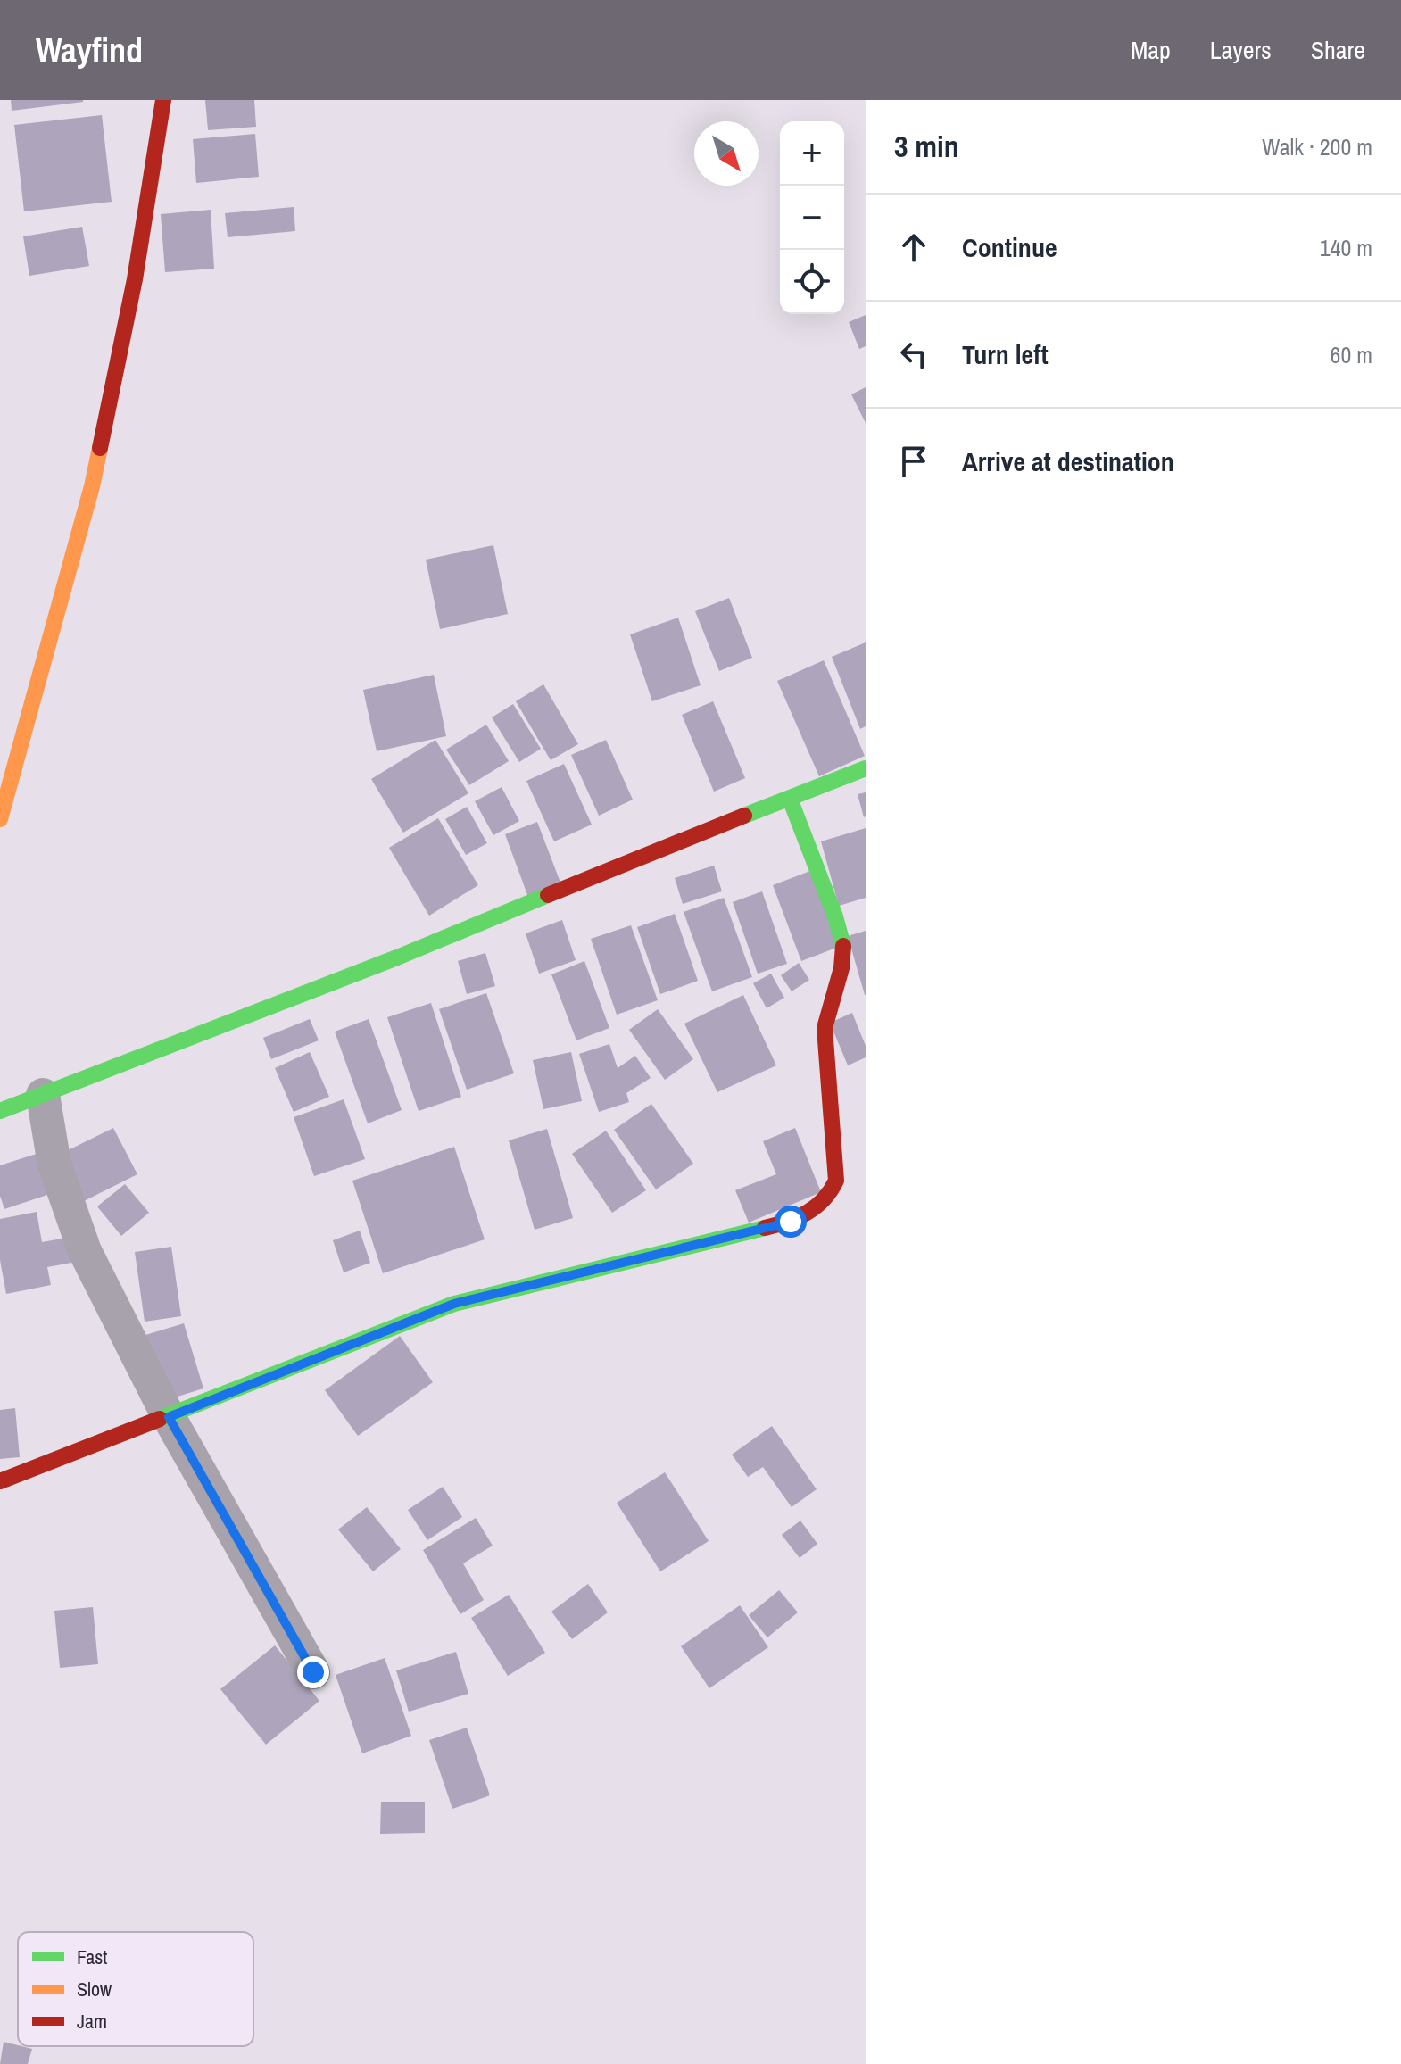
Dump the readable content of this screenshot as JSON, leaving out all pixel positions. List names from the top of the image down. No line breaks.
{"legend":["Fast","Slow","Jam"],"north":"bottom right","page":{"header":"Wayfind","nav":["Map","Layers","Share"],"heading":["3 min","Walk · 200 m"],"map_buttons":["+","−"],"list":[["Continue","140 m"],["Turn left","60 m"],"Arrive at destination"]}}
